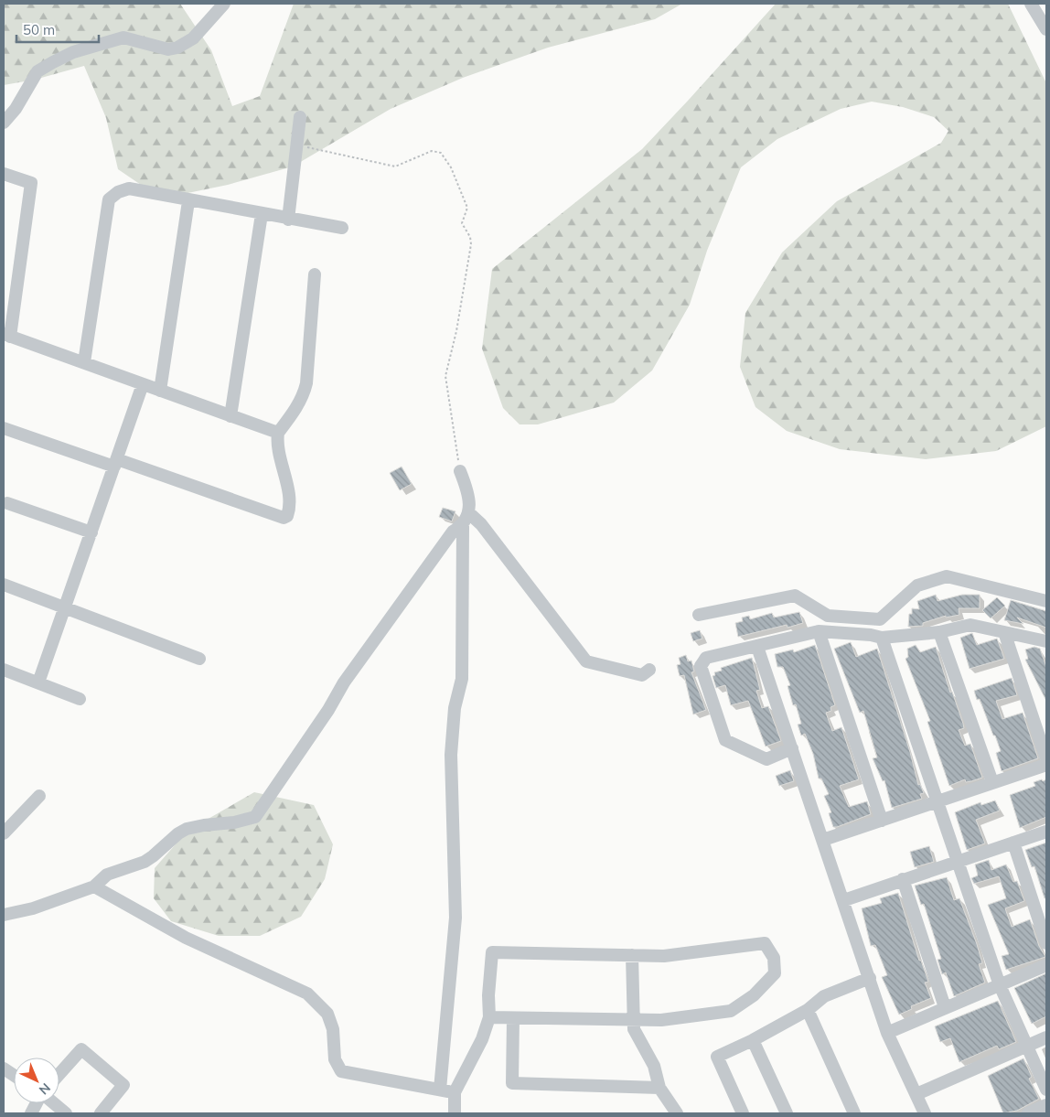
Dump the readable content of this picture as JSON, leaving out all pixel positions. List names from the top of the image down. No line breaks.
{"scale_bar":"50 m","north":"bottom right"}
